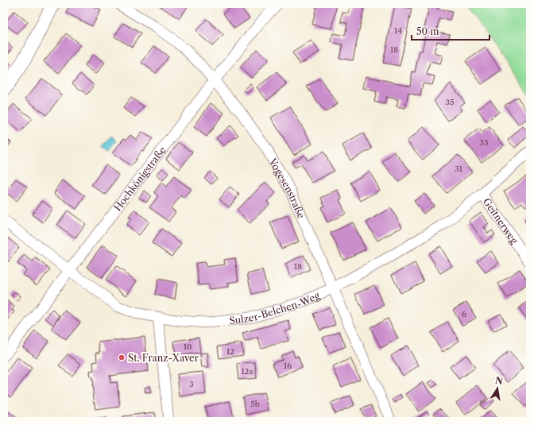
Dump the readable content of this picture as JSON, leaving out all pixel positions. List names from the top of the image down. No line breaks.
{"streets":{"street":["Hochkönigstraße","Vogesenstraße","Geitnerweg","Sulzer-Belchen-Weg"]},"crossings":[["Hochkönigstraße","Vogesenstraße"],["Hochkönigstraße","Sulzer-Belchen-Weg"],["Vogesenstraße","Sulzer-Belchen-Weg"],["Geitnerweg","Sulzer-Belchen-Weg"]],"places":["St. Franz-Xaver"],"house_numbers":["14","18","35","33","31","18","6","10","12","16","12a","3","5b"],"scale_bar":"50 m","north":"top"}
